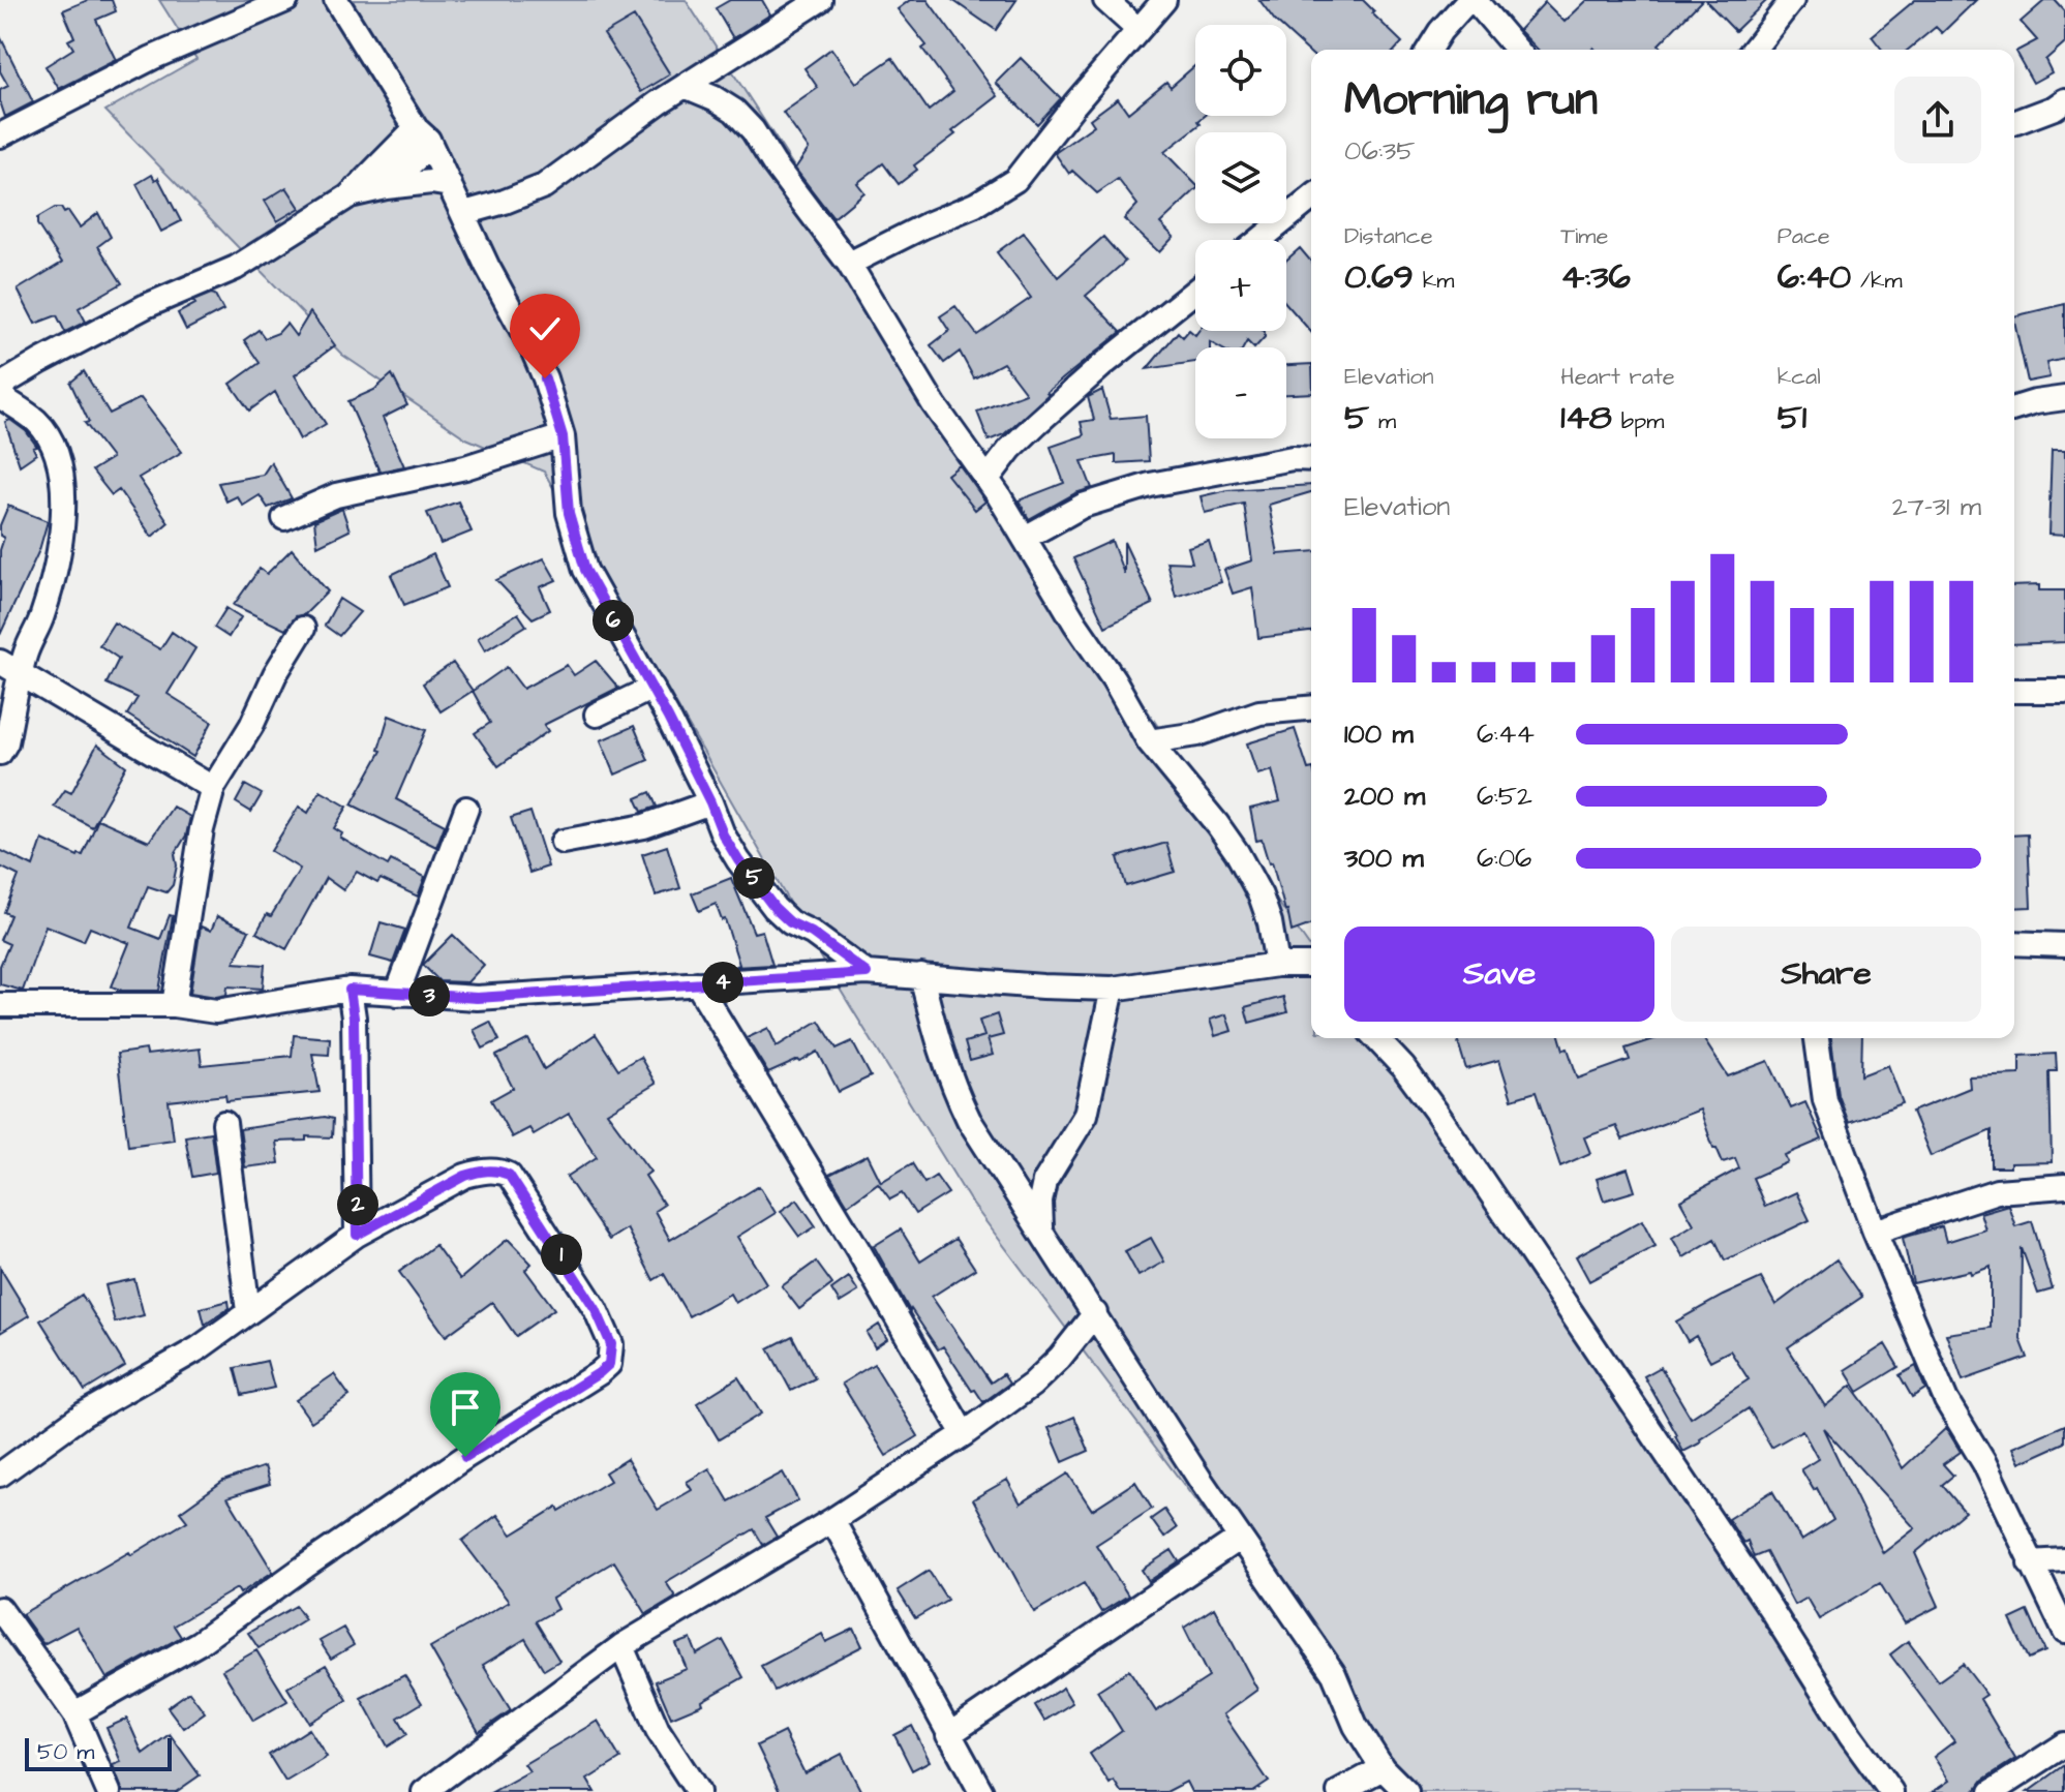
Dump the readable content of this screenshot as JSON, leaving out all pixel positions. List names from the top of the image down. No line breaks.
{"scale_bar":"50 m","page":{"map_buttons":["+","−"],"heading":["Morning run","06:35"],"stats":[["Distance","0.69 km"],["Time","4:36"],["Pace","6:40 /km"],["Elevation","5 m"],["Heart rate","148 bpm"],["kcal","51"]],"chart":["Elevation","27–31 m"],"pins":["6","5","4","3","2","1"],"list":[{"name":"100 m","note":"6:44"},{"name":"200 m","note":"6:52"},{"name":"300 m","note":"6:06"}],"buttons":["Save","Share"],"scale":"50 m"}}
